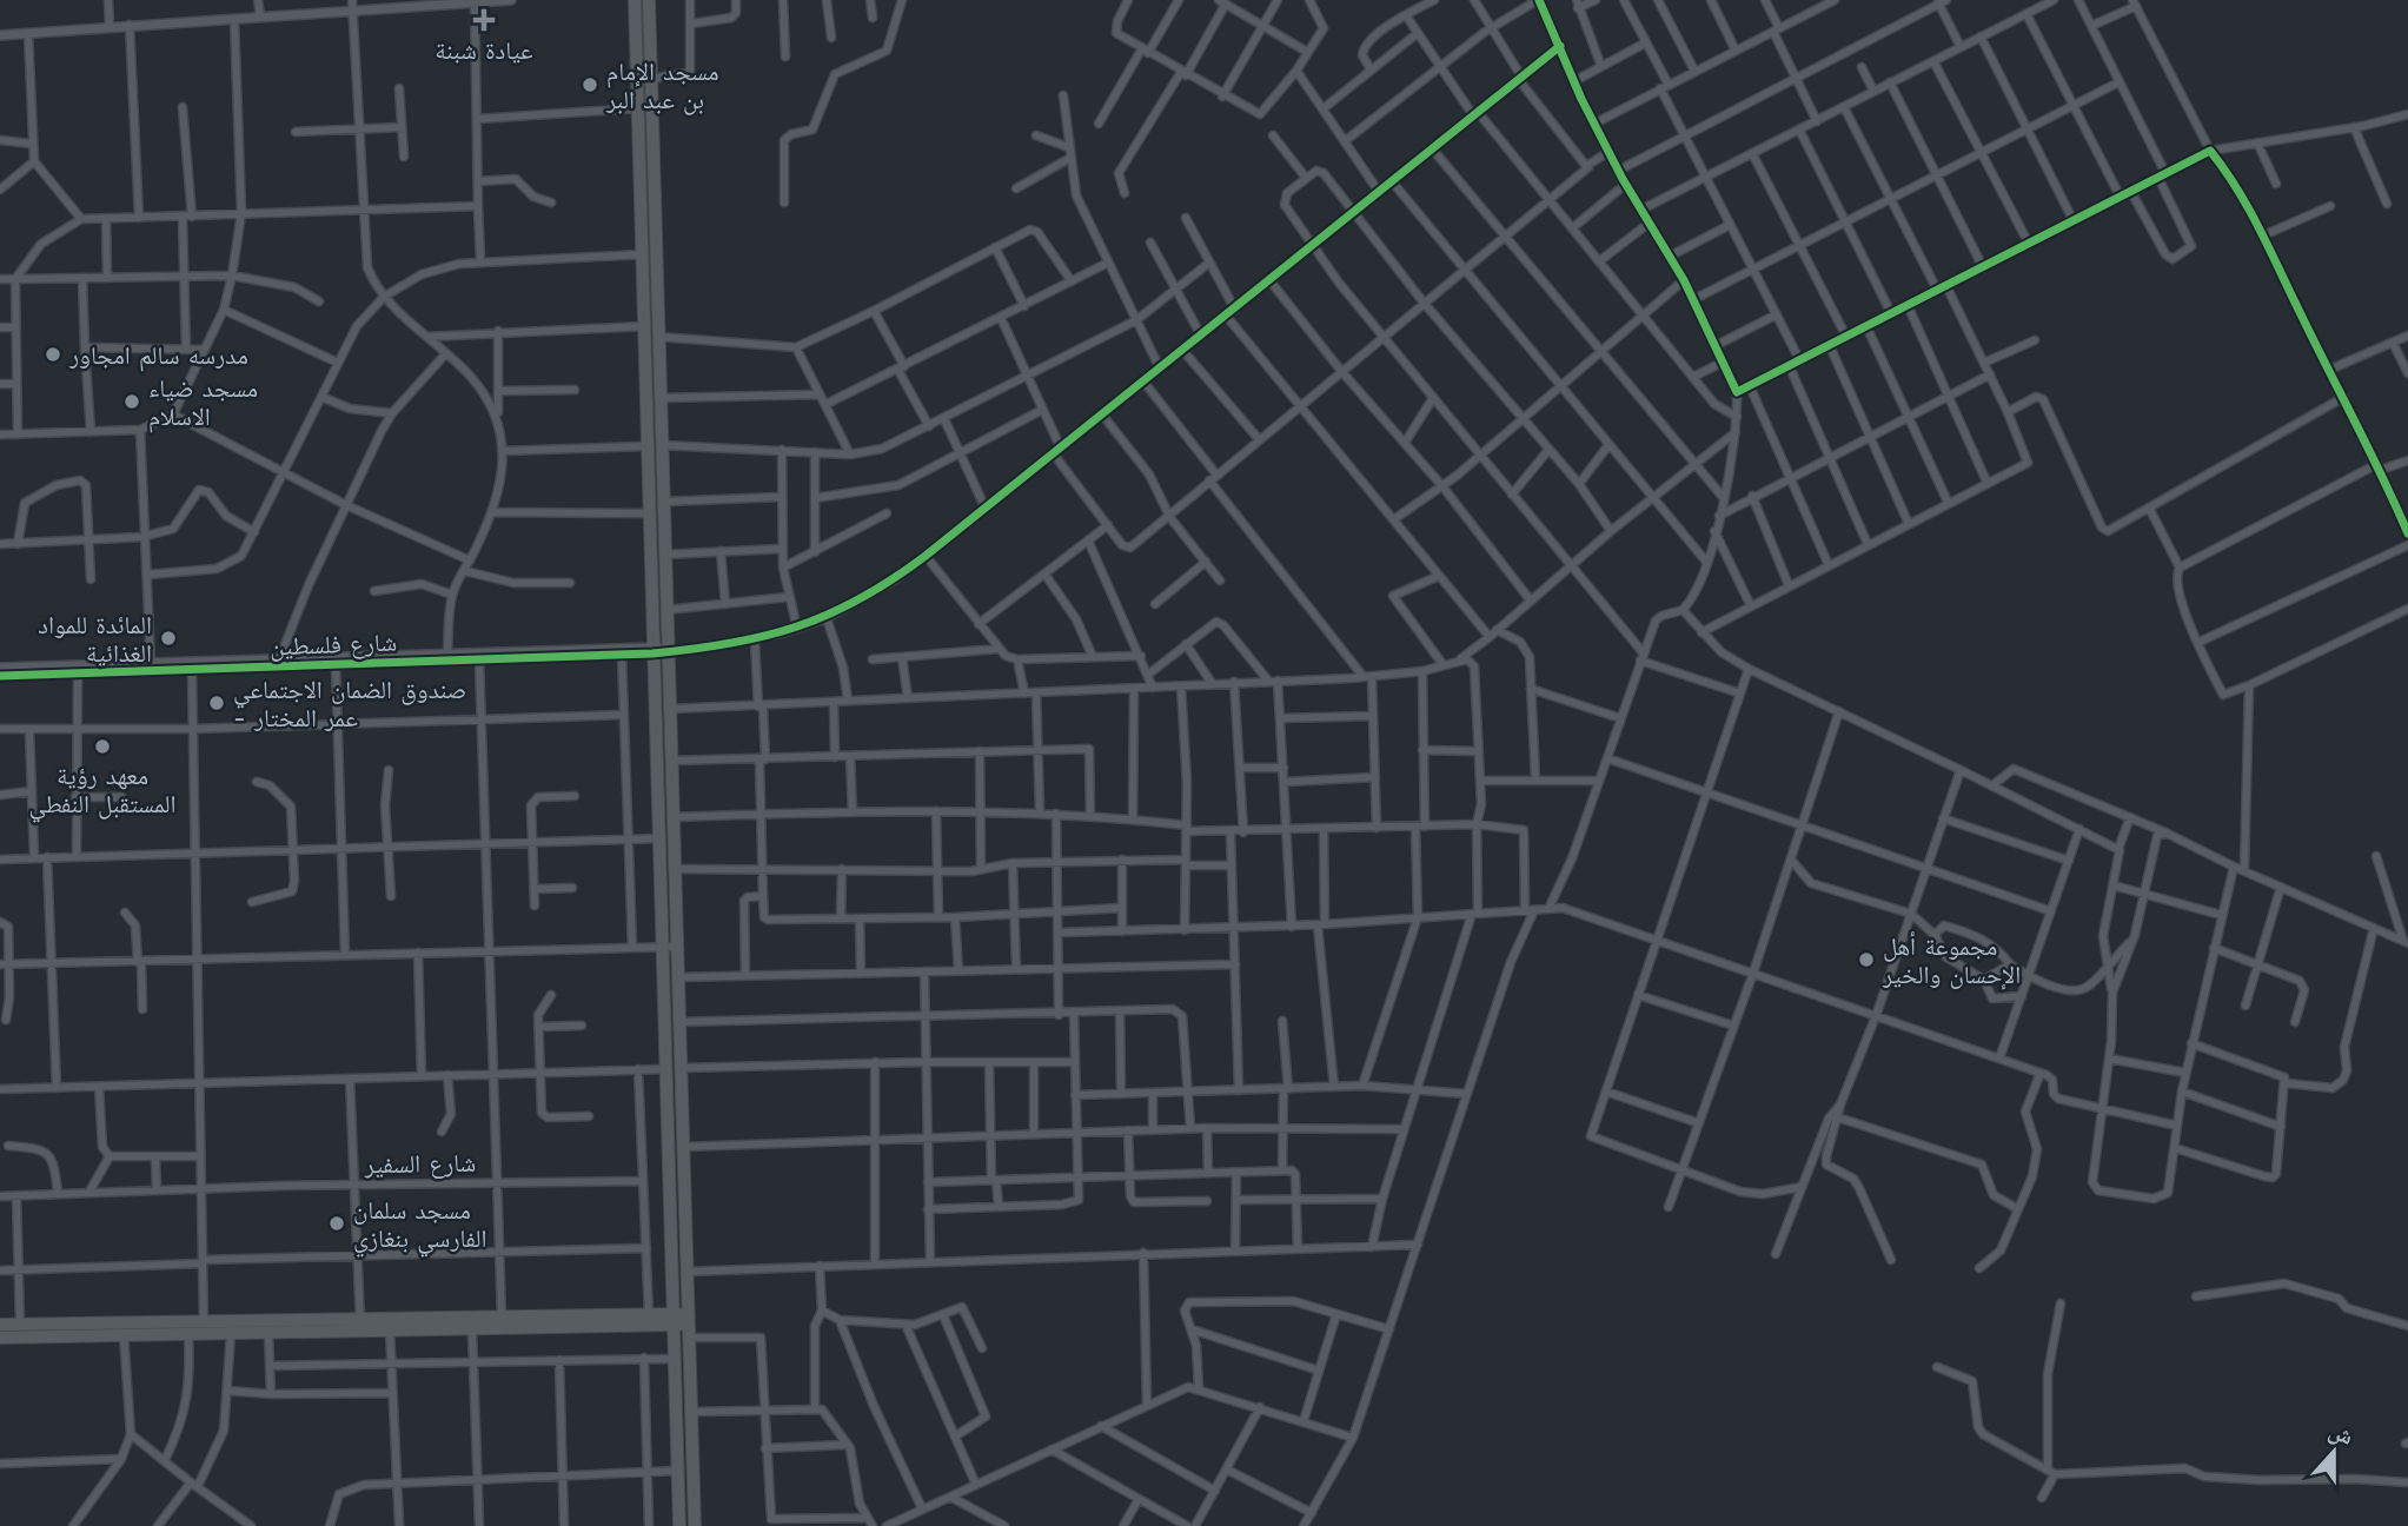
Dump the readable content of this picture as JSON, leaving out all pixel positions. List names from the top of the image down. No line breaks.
{"streets":{"street":["شارع فلسطين","شارع السفير"]},"places":{"health":["عيادة شبنة"],"other":["مسجد الإمام بن عبد البر","مدرسه سالم امجاور","مسجد ضياء الاسلام","المائدة للمواد الغذائية","صندوق الضمان الاجتماعي - عمر المختار","معهد رؤية المستقبل النفطي","مجموعة أهل الإحسان والخير","مسجد سلمان الفارسي بنغازي"]},"north":"top"}
